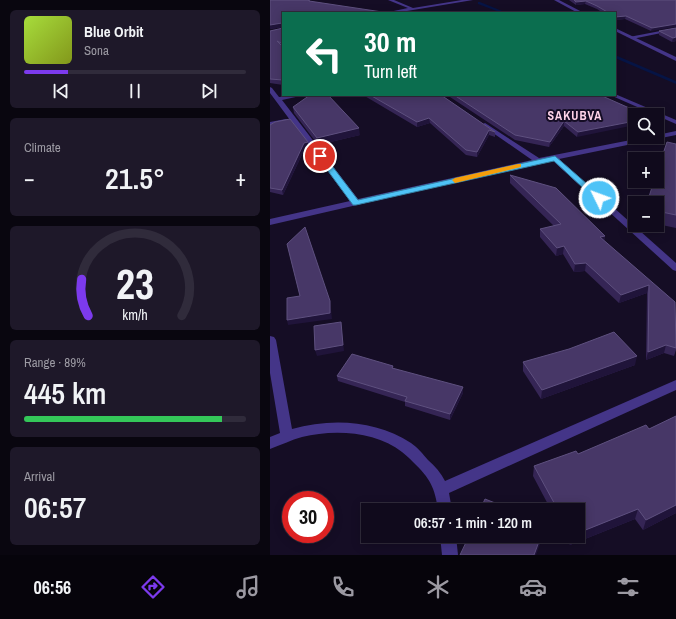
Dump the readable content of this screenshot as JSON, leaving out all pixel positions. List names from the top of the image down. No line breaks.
{"districts":["SAKUBVA"],"page":{"turn":["30 m","Turn left"],"song":["Blue Orbit","Sona"],"map_buttons":["+","−"],"tile":["Climate",["Range · 89%","445 km"],["Arrival","06:57"]],"heat":["−","21.5°","+"],"limit":"30","trip":"06:57 · 1 min · 120 m","tabs":"06:56","gauge":["23","km/h"]}}
